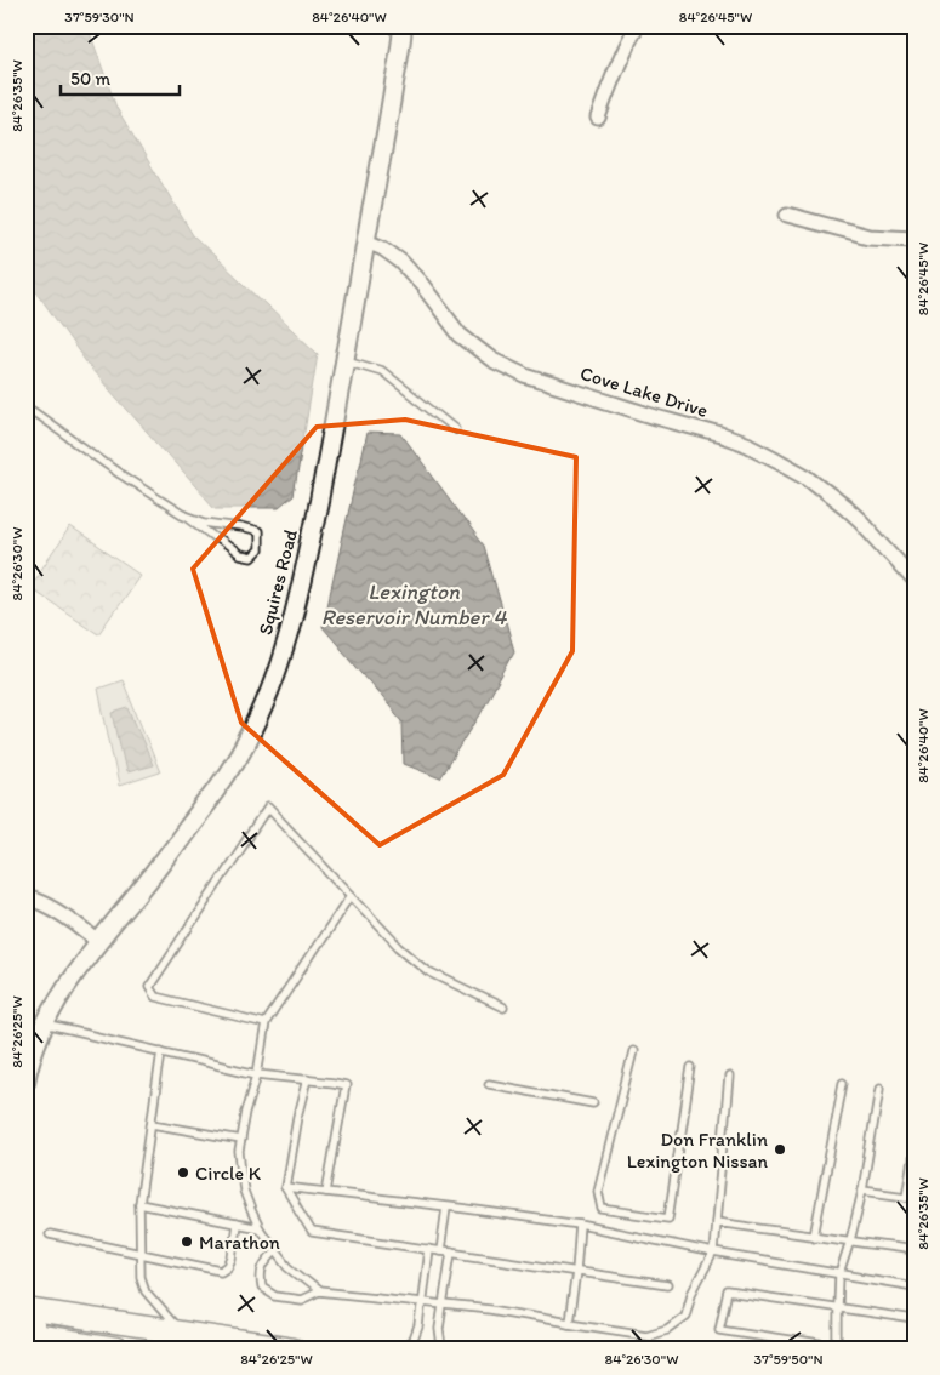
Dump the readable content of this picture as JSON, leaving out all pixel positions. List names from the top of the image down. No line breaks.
{"streets":{"street":["Cove Lake Drive","Squires Road"]},"crossings":[["Cove Lake Drive","Squires Road"]],"water":["Lexington Reservoir Number 4"],"places":["Don Franklin Lexington Nissan","Circle K","Marathon"],"scale_bar":"50 m","coordinates":["37°59'30\"N","84°26'40\"W","84°26'45\"W","84°26'35\"W","84°26'30\"W","84°26'25\"W","37°59'50\"N"]}
